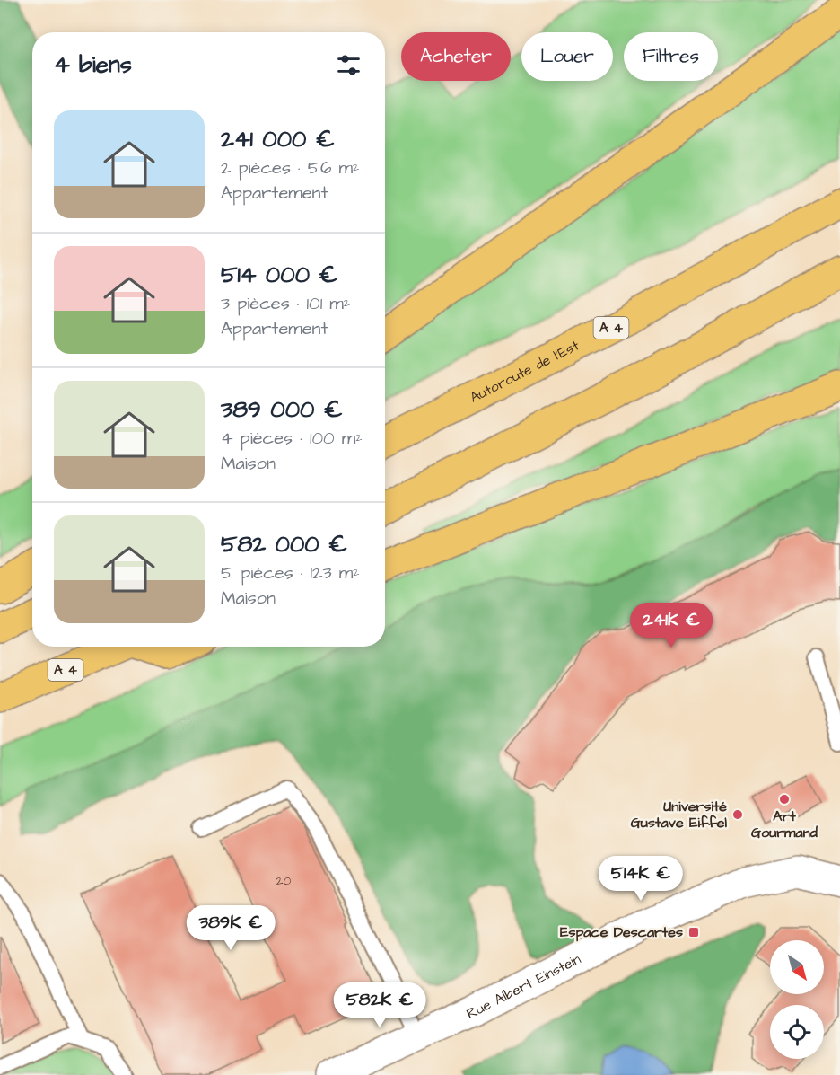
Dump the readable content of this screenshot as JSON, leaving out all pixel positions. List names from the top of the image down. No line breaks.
{"streets":{"highway":["A 4","Autoroute de l’Est"],"street":["Rue Albert Einstein"]},"places":{"other":["Art Gourmand","Université Gustave Eiffel"],"transit":["Espace Descartes"]},"house_numbers":["20"],"north":"bottom right","page":{"chip":["Acheter","Louer","Filtres"],"heading":"4 biens","list":[{"name":"241 000 €","note":"2 pièces · 56 m² · Appartement"},{"name":"514 000 €","note":"3 pièces · 101 m² · Appartement"},{"name":"389 000 €","note":"4 pièces · 100 m² · Maison"},{"name":"582 000 €","note":"5 pièces · 123 m² · Maison"}],"price":["241K €","514K €","389K €","582K €"]}}
